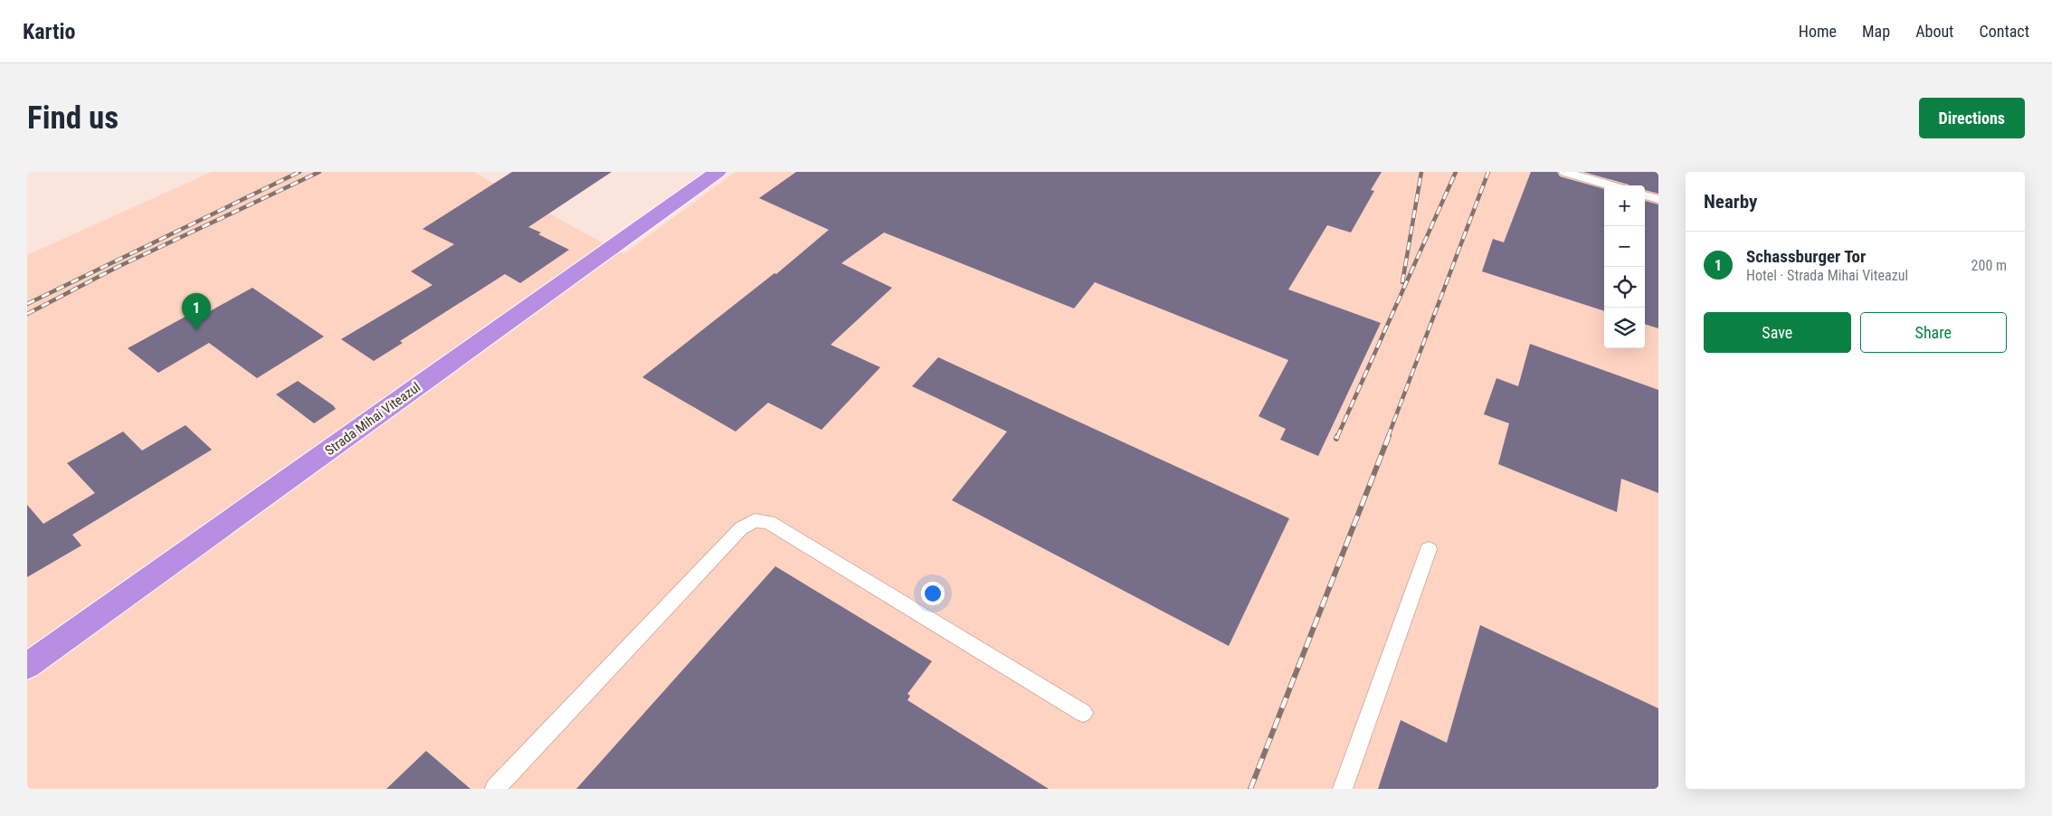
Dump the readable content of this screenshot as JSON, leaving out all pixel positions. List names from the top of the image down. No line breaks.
{"streets":{"highway":["Strada Mihai Viteazul"]},"page":{"header":"Kartio","nav":["Home","Map","About","Contact"],"buttons":["Directions",["Save","Share"]],"title":"Find us","heading":"Nearby","map_buttons":["+","−"],"list":[{"mark":"1","name":"Schassburger Tor","note":"Hotel · Strada Mihai Viteazul","value":"200 m"}],"pins":"1"}}
